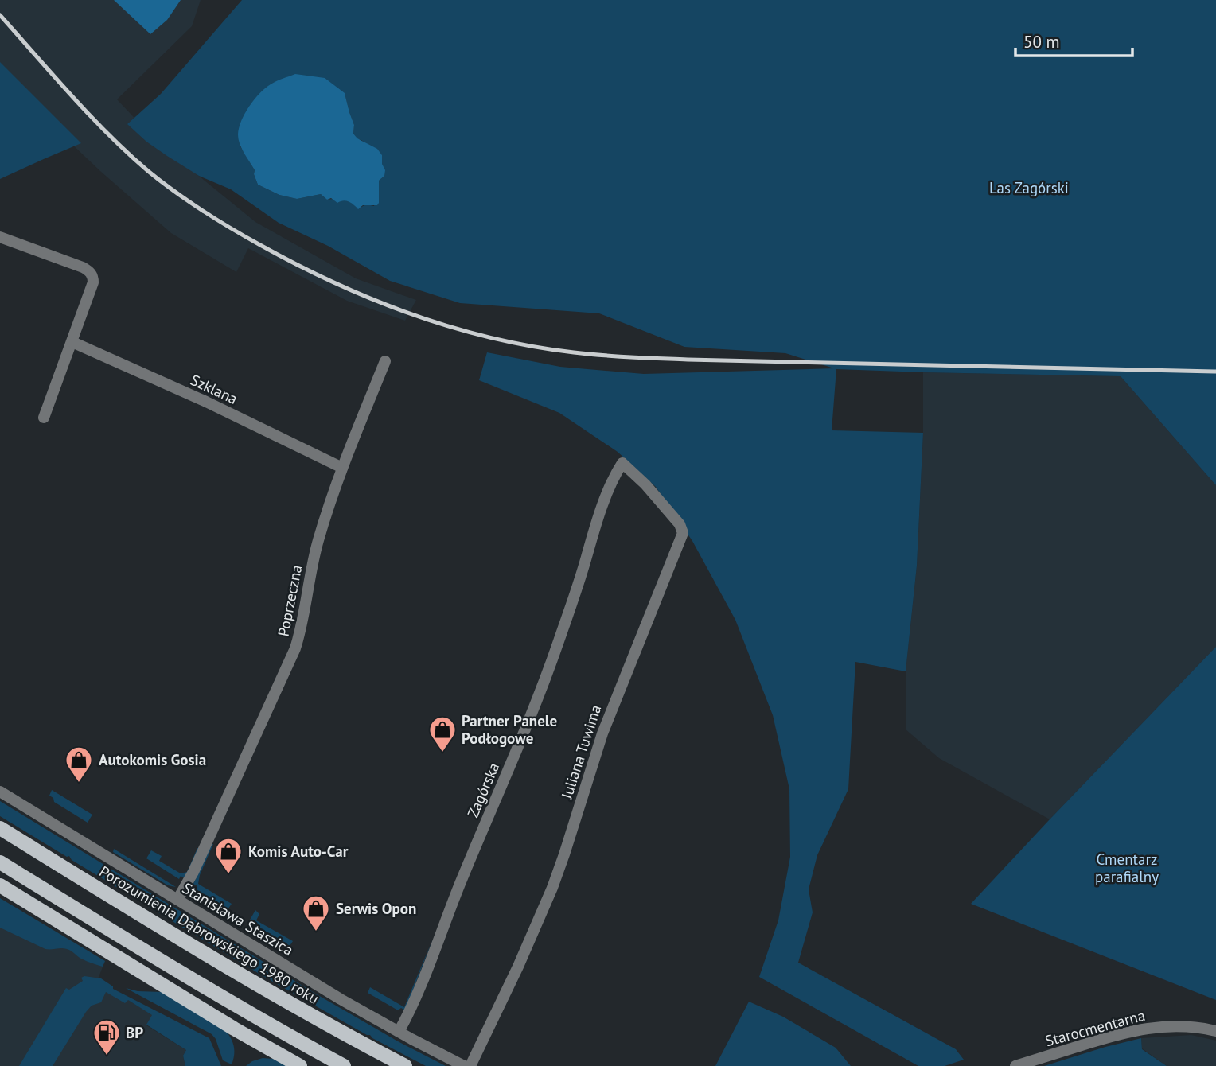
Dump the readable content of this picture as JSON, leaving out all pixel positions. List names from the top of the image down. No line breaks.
{"streets":{"main road":["Porozumienia Dąbrowskiego 1980 roku"],"street":["Szklana","Poprzeczna","Juliana Tuwima","Zagórska","Stanisława Staszica","Starocmentarna"]},"crossings":[["Szklana","Poprzeczna"],["Poprzeczna","Stanisława Staszica"],["Juliana Tuwima","Zagórska"],["Zagórska","Stanisława Staszica"]],"parks":["Las Zagórski","Cmentarz parafialny"],"places":{"shop":["Partner Panele Podłogowe","Autokomis Gosia","Komis Auto-Car","Serwis Opon"],"fuel station":["BP"]},"scale_bar":"50 m"}
